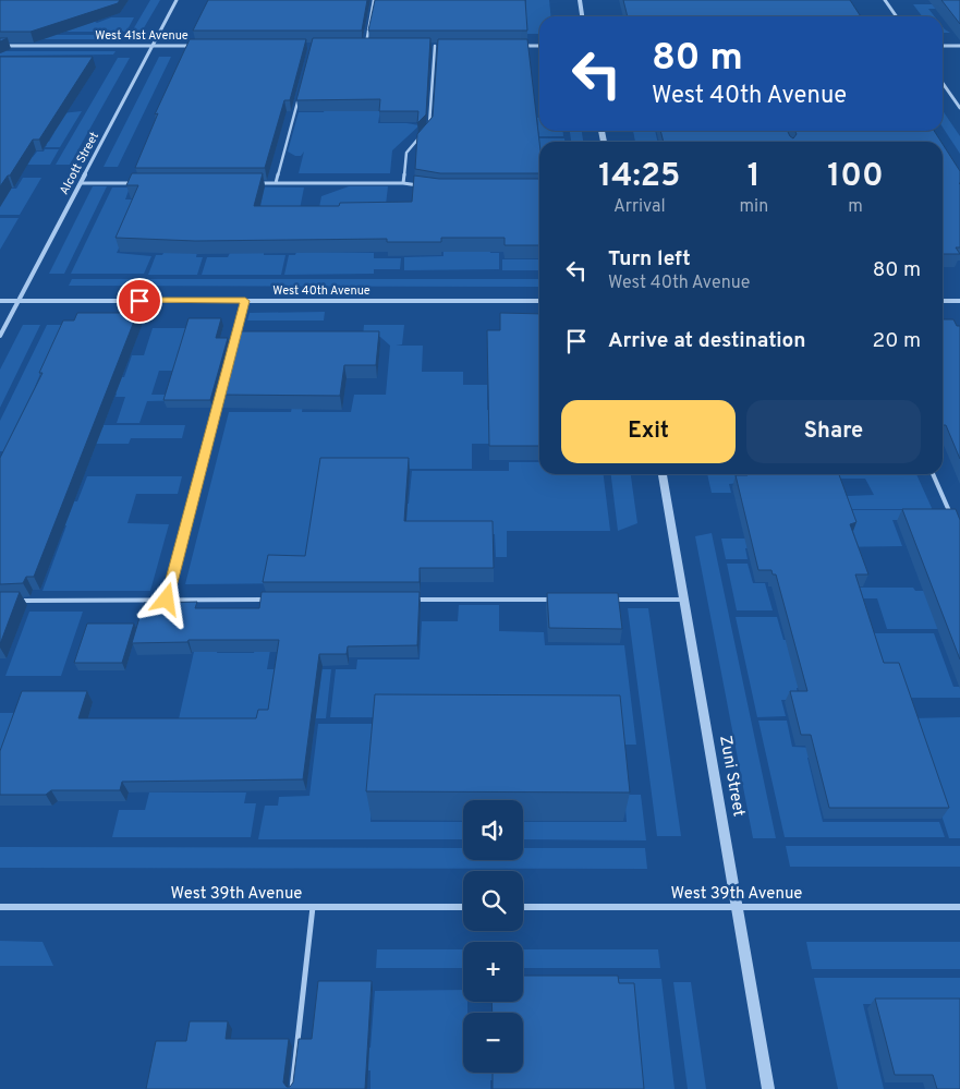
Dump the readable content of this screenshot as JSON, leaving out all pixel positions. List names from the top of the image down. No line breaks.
{"streets":{"street":["West 41st Avenue","Alcott Street","West 40th Avenue","Zuni Street","West 39th Avenue"]},"crossings":[["West 41st Avenue","Alcott Street"],["Alcott Street","West 40th Avenue"],["Zuni Street","West 39th Avenue"]],"page":{"turn":["80 m","West 40th Avenue"],"eta":["14:25","Arrival","1","min","100","m"],"list":[{"name":"Turn left","note":"West 40th Avenue","value":"80 m"},{"name":"Arrive at destination","value":"20 m"}],"buttons":["Exit","Share"],"map_buttons":["+","−"]}}
